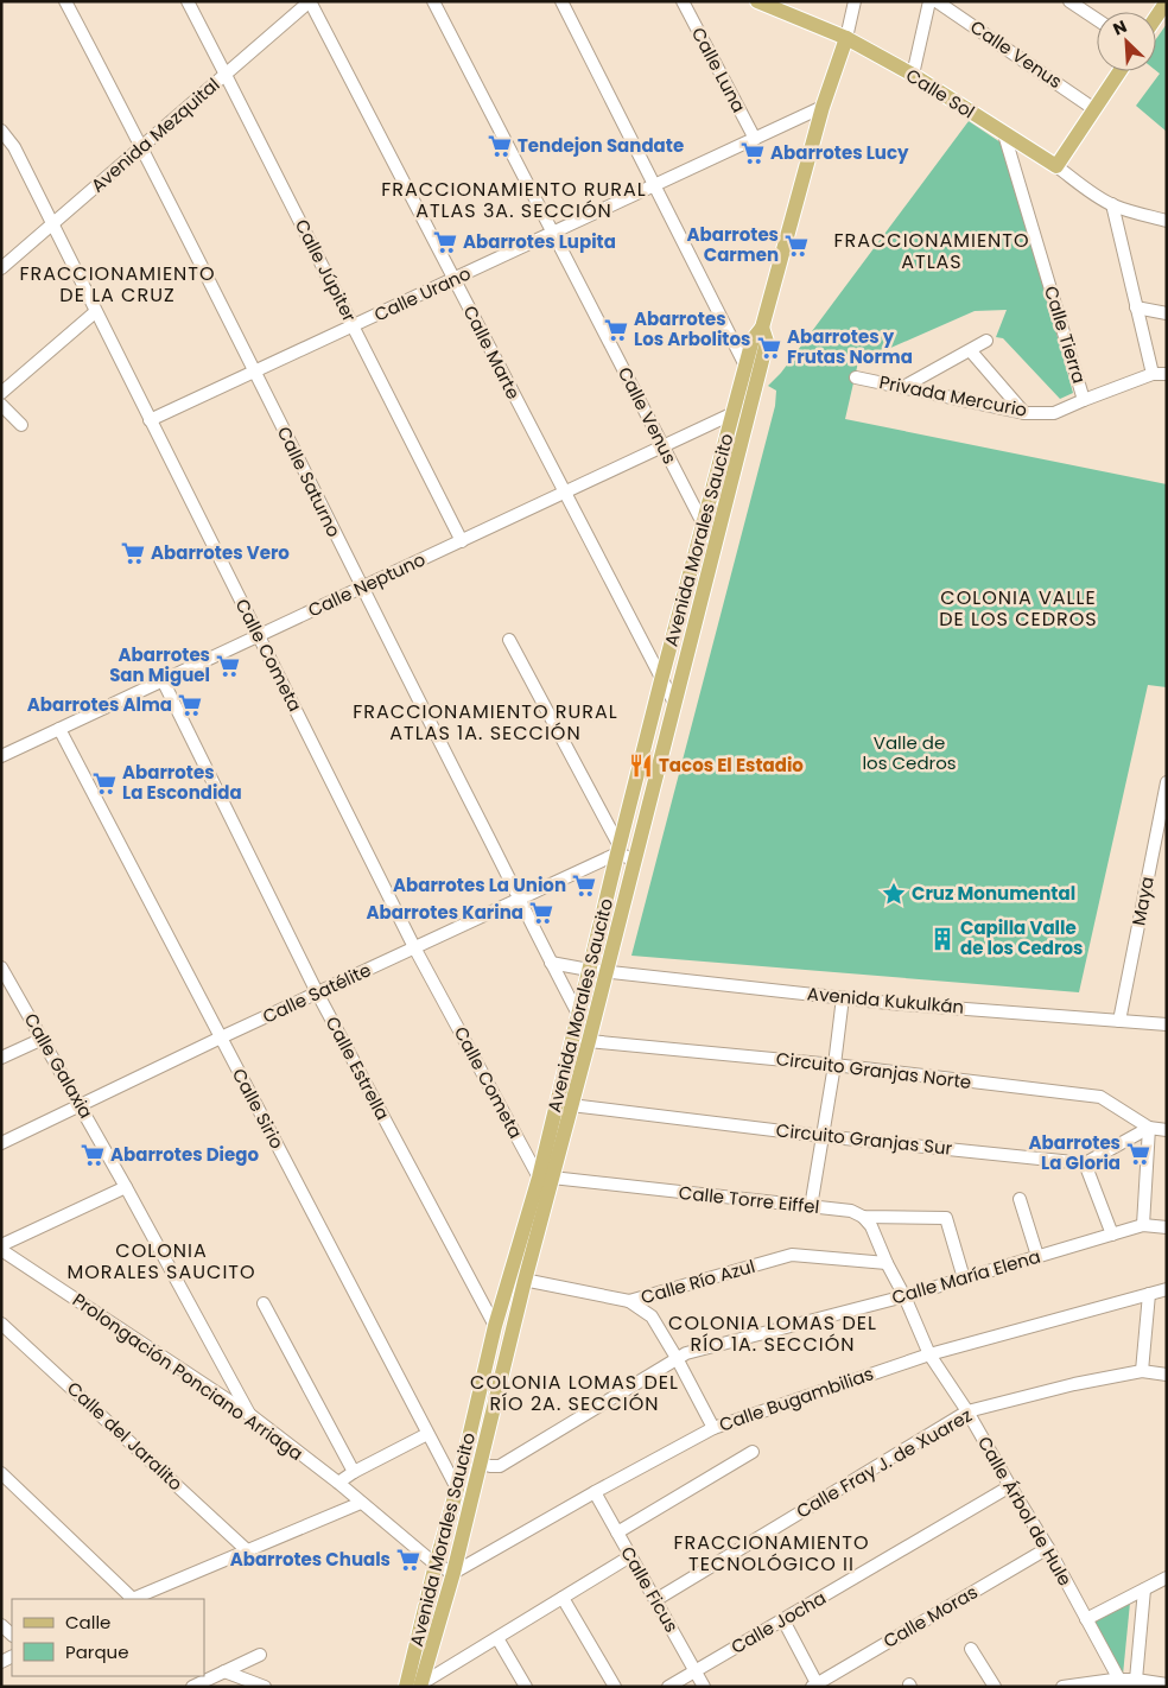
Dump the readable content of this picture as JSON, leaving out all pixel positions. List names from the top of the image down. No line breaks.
{"streets":{"main road":["Calle Sol","Avenida Morales Saucito"],"street":["Calle Venus","Calle Luna","Avenida Mezquital","Calle Júpiter","Calle Urano","Calle Tierra","Calle Marte","Privada Mercurio","Calle Saturno","Calle Neptuno","Calle Cometa","Maya","Calle Satélite","Avenida Kukulkán","Calle Galaxia","Calle Estrella","Circuito Granjas Norte","Calle Sirio","Circuito Granjas Sur","Calle Torre Eiffel","Calle María Elena","Calle Río Azul","Prolongación Ponciano Arriaga","Calle Bugambilias","Calle del Jaralito","Calle Fray J. de Xuarez","Calle Árbol de Hule","Calle Ficus","Calle Moras","Calle Jocha"]},"crossings":[["Calle Venus","Calle Urano"],["Calle Venus","Avenida Morales Saucito"],["Calle Venus","Calle Neptuno"],["Calle Luna","Calle Urano"],["Calle Sol","Calle Tierra"],["Calle Sol","Avenida Morales Saucito"],["Avenida Mezquital","Calle Júpiter"],["Avenida Mezquital","Calle Marte"],["Avenida Mezquital","Calle Saturno"],["Avenida Mezquital","Calle Cometa"],["Calle Júpiter","Calle Urano"],["Calle Júpiter","Calle Neptuno"],["Calle Urano","Calle Marte"],["Calle Urano","Calle Saturno"],["Calle Urano","Avenida Morales Saucito"],["Calle Urano","Calle Cometa"],["Calle Tierra","Privada Mercurio"],["Calle Marte","Avenida Morales Saucito"],["Calle Marte","Calle Neptuno"],["Calle Saturno","Avenida Morales Saucito"],["Calle Saturno","Calle Neptuno"],["Calle Saturno","Calle Satélite"],["Avenida Morales Saucito","Calle Neptuno"],["Avenida Morales Saucito","Calle Cometa"],["Avenida Morales Saucito","Calle Satélite"],["Avenida Morales Saucito","Avenida Kukulkán"],["Avenida Morales Saucito","Calle Estrella"],["Avenida Morales Saucito","Circuito Granjas Norte"],["Avenida Morales Saucito","Calle Sirio"],["Avenida Morales Saucito","Circuito Granjas Sur"],["Avenida Morales Saucito","Calle Torre Eiffel"],["Avenida Morales Saucito","Calle María Elena"],["Avenida Morales Saucito","Calle Río Azul"],["Avenida Morales Saucito","Prolongación Ponciano Arriaga"],["Avenida Morales Saucito","Calle Bugambilias"],["Calle Neptuno","Calle Cometa"],["Calle Neptuno","Calle Estrella"],["Calle Neptuno","Calle Sirio"],["Calle Cometa","Calle Satélite"],["Calle Cometa","Calle Torre Eiffel"],["Maya","Avenida Kukulkán"],["Calle Satélite","Calle Galaxia"],["Calle Satélite","Calle Estrella"],["Calle Satélite","Calle Sirio"],["Calle Galaxia","Prolongación Ponciano Arriaga"],["Calle Torre Eiffel","Calle María Elena"],["Calle Torre Eiffel","Calle Árbol de Hule"],["Calle María Elena","Calle Árbol de Hule"],["Calle Río Azul","Calle Árbol de Hule"],["Prolongación Ponciano Arriaga","Calle Bugambilias"],["Calle Bugambilias","Calle Árbol de Hule"],["Calle Bugambilias","Calle Ficus"],["Calle Fray J. de Xuarez","Calle Árbol de Hule"],["Calle Fray J. de Xuarez","Calle Ficus"],["Calle Árbol de Hule","Calle Moras"],["Calle Árbol de Hule","Calle Jocha"],["Calle Ficus","Calle Jocha"]],"districts":["FRACCIONAMIENTO RURAL ATLAS 3A. SECCIÓN","FRACCIONAMIENTO ATLAS","FRACCIONAMIENTO DE LA CRUZ","COLONIA VALLE DE LOS CEDROS","FRACCIONAMIENTO RURAL ATLAS 1A. SECCIÓN","COLONIA MORALES SAUCITO","COLONIA LOMAS DEL RÍO 1A. SECCIÓN","COLONIA LOMAS DEL RÍO 2A. SECCIÓN","FRACCIONAMIENTO TECNOLÓGICO II"],"parks":["Valle de los Cedros"],"places":{"supermarket":["Tendejon Sandate","Abarrotes Lucy","Abarrotes Lupita","Abarrotes Carmen","Abarrotes Los Arbolitos","Abarrotes y Frutas Norma","Abarrotes Vero","Abarrotes San Miguel","Abarrotes Alma","Abarrotes La Escondida","Abarrotes La Union","Abarrotes Karina","Abarrotes La Gloria","Abarrotes Diego","Abarrotes Chuals"],"restaurant":["Tacos El Estadio"],"place":["Cruz Monumental"],"building":["Capilla Valle de los Cedros"]},"legend":["Calle","Parque"],"north":"top left"}
